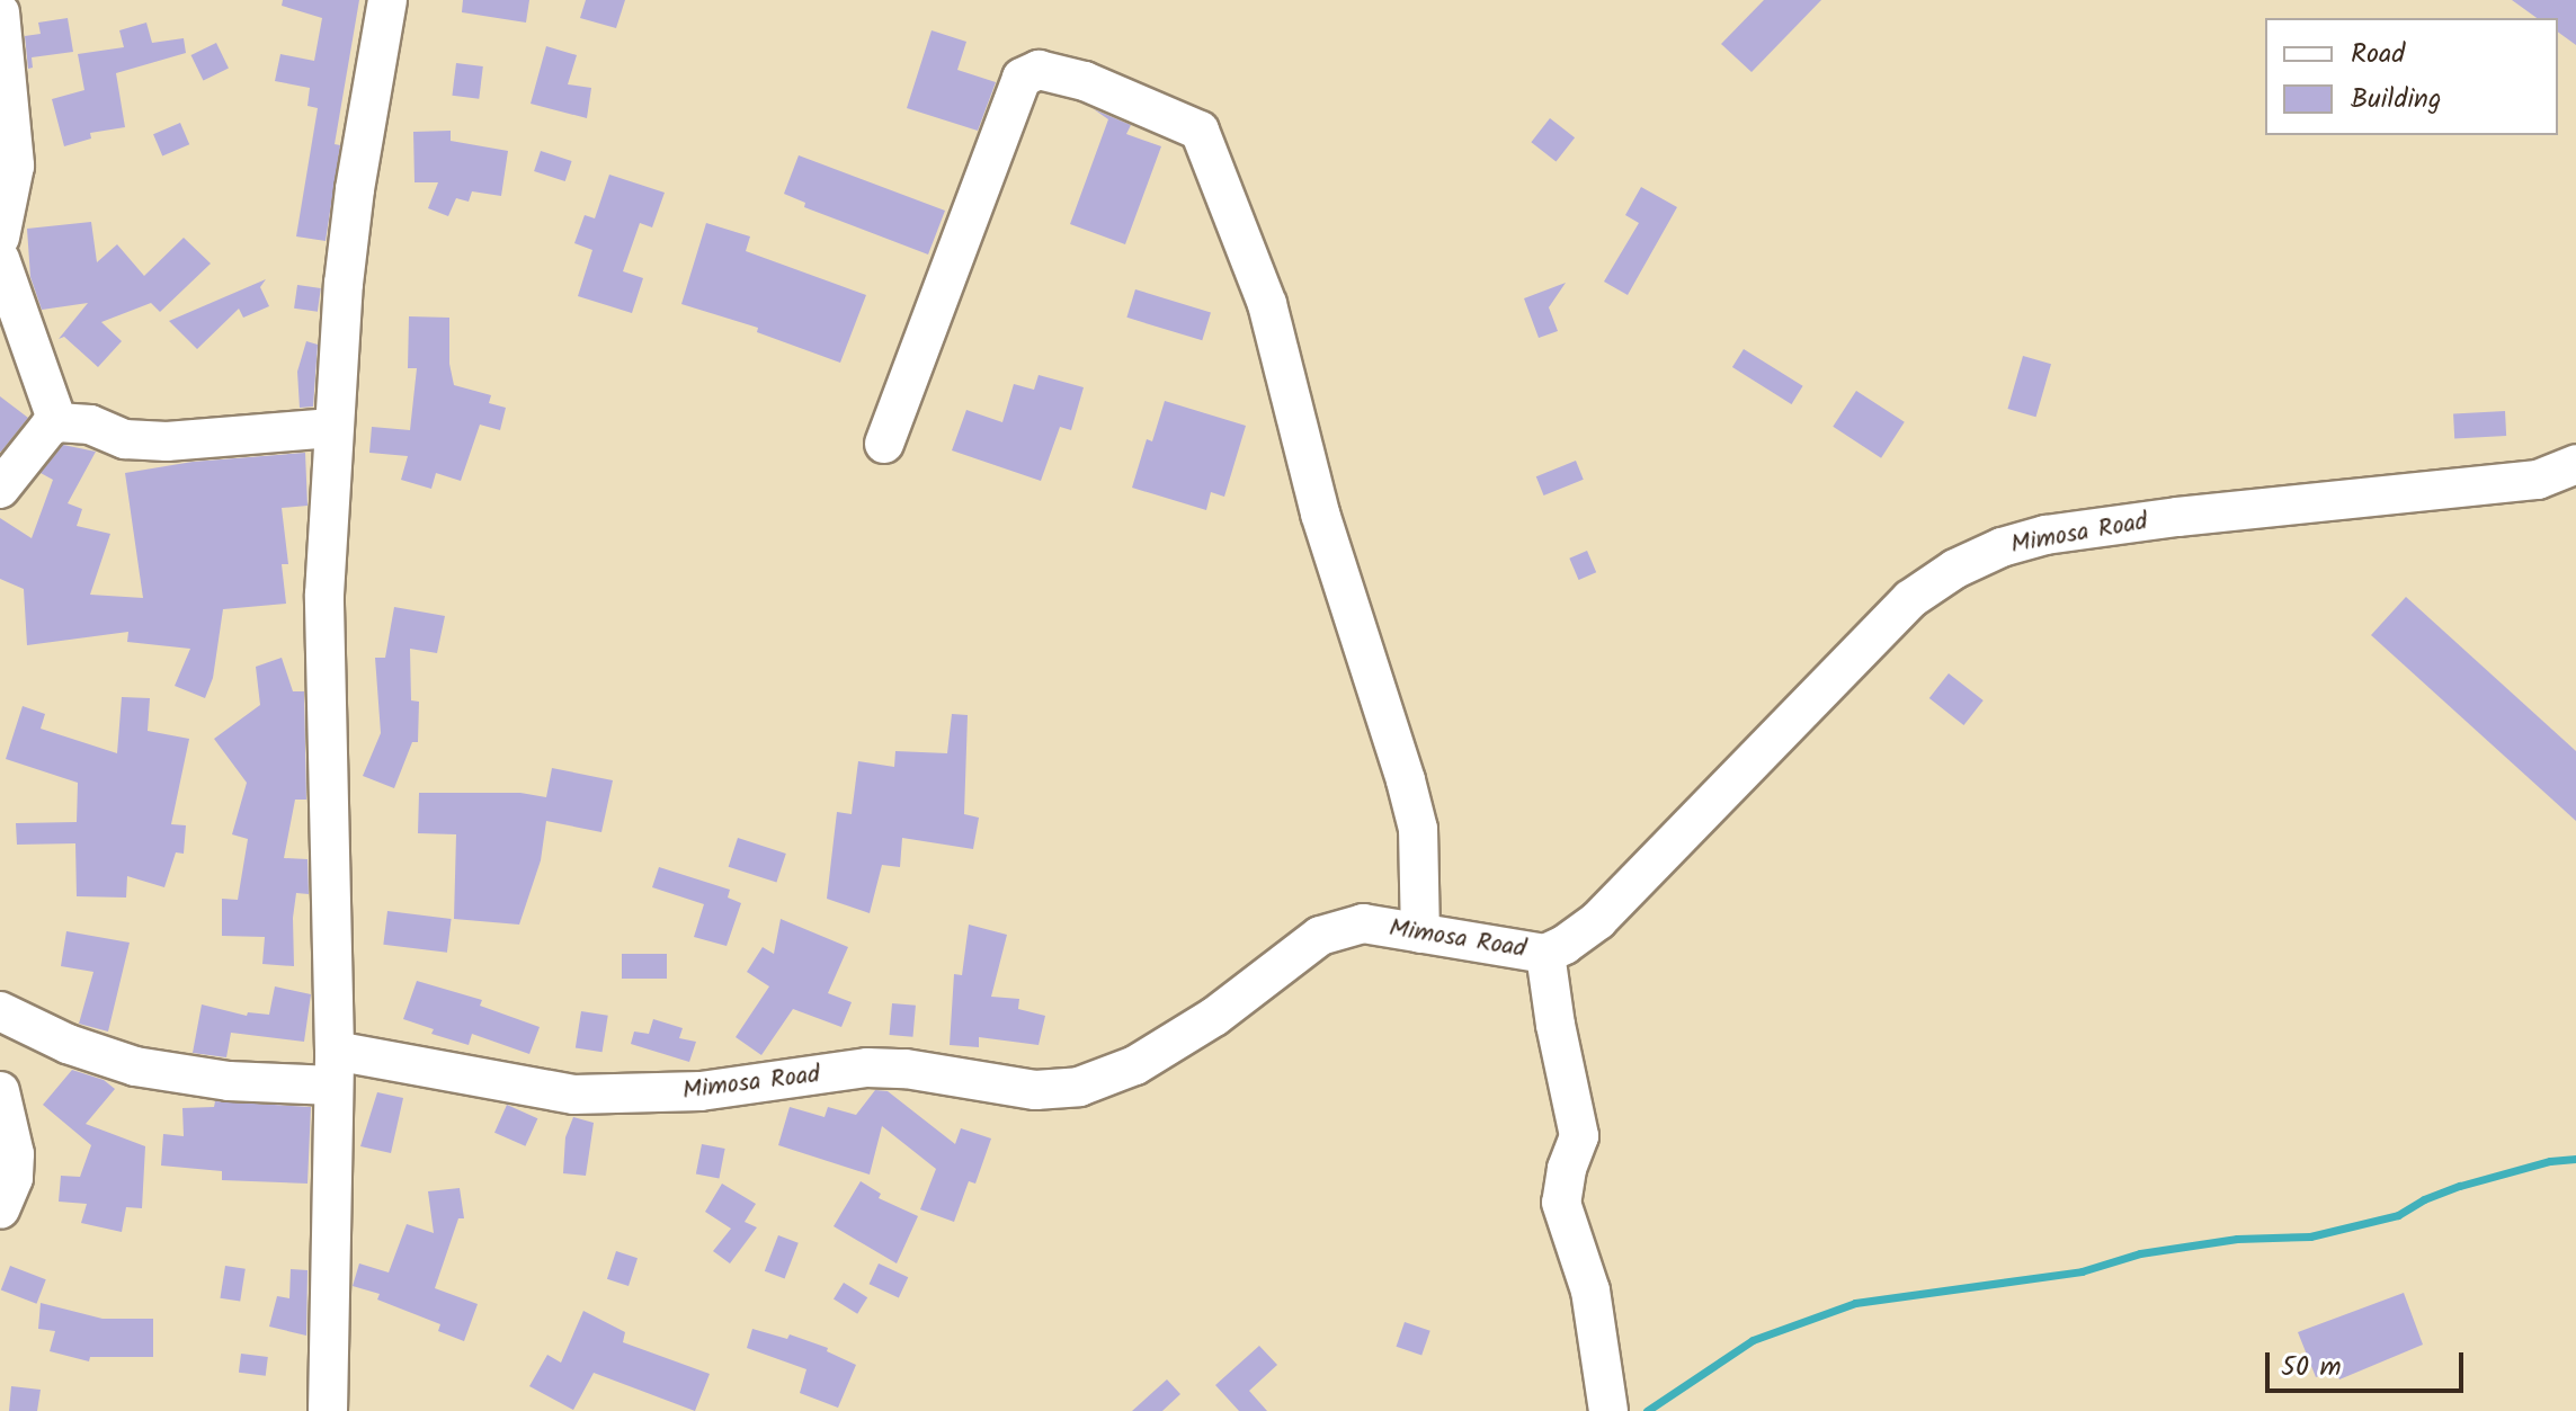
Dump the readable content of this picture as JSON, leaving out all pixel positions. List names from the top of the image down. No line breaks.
{"streets":{"street":["Mimosa Road"]},"legend":["Road","Building"],"scale_bar":"50 m"}
